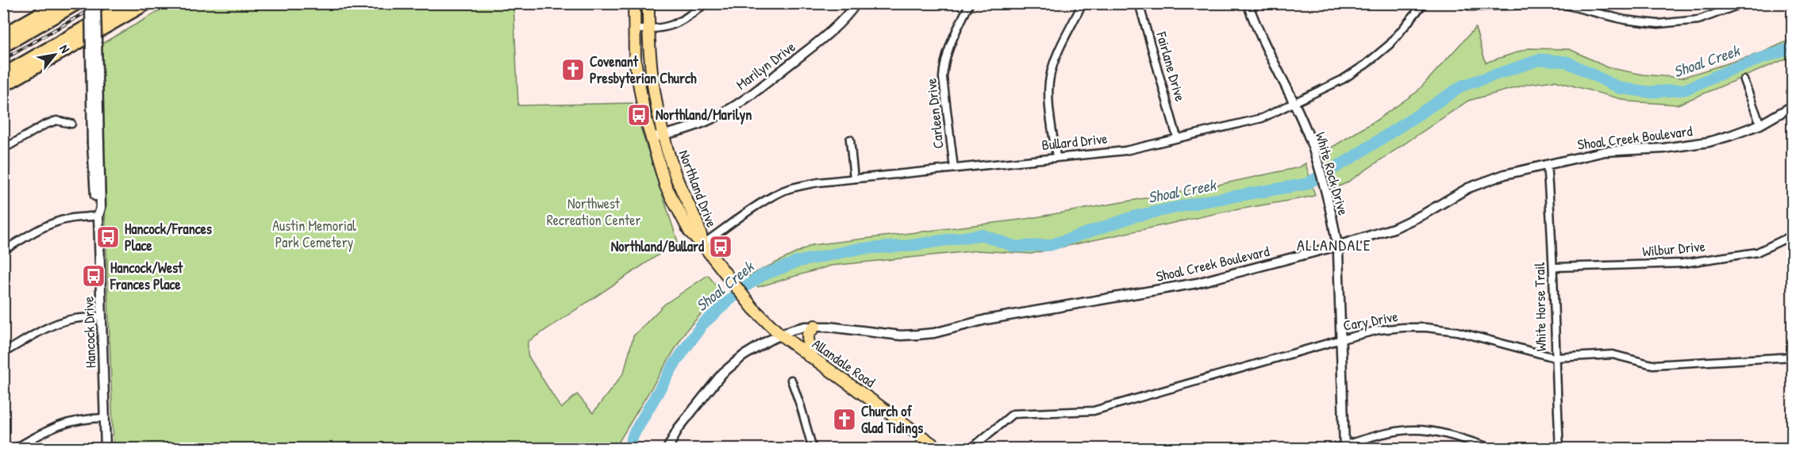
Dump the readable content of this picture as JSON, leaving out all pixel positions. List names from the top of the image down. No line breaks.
{"streets":{"main road":["Northland Drive","Allandale Road"],"street":["Marilyn Drive","Fairlane Drive","Carleen Drive","Shoal Creek Boulevard","Bullard Drive","White Rock Drive","Wilbur Drive","White Horse Trail","Cary Drive","Hancock Drive"]},"crossings":[["Marilyn Drive","Northland Drive"],["Fairlane Drive","Bullard Drive"],["Carleen Drive","Bullard Drive"],["Shoal Creek Boulevard","White Rock Drive"],["Shoal Creek Boulevard","Northland Drive"],["Shoal Creek Boulevard","White Horse Trail"],["Shoal Creek Boulevard","Allandale Road"],["Bullard Drive","White Rock Drive"],["Bullard Drive","Northland Drive"],["White Rock Drive","Cary Drive"],["Northland Drive","Allandale Road"],["Wilbur Drive","White Horse Trail"],["White Horse Trail","Cary Drive"]],"districts":["ALLANDALE"],"water":["Shoal Creek"],"parks":["Northwest Recreation Center","Austin Memorial Park Cemetery"],"places":{"church":["Covenant Presbyterian Church","Church of Glad Tidings"],"bus stop":["Northland/Marilyn","Hancock/Frances Place","Northland/Bullard","Hancock/West Frances Place"]},"north":"top right"}
